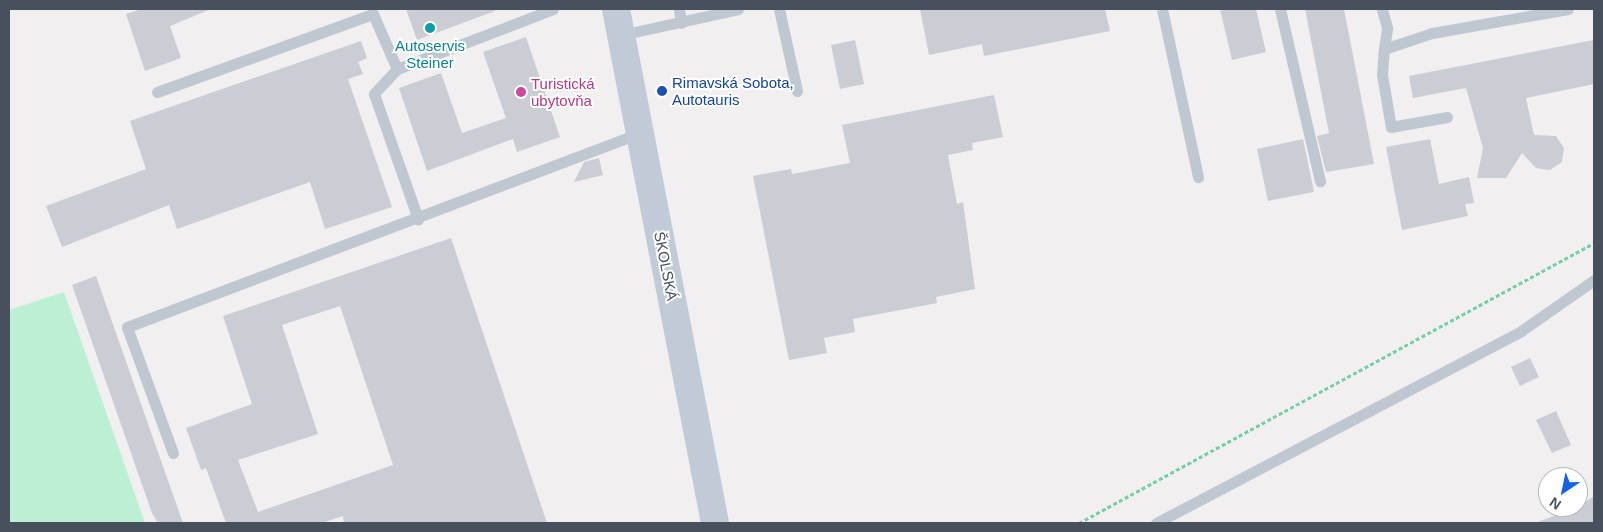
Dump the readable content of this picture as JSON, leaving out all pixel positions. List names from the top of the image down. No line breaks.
{"streets":{"main road":["ŠKOLSKÁ"]},"places":["Autoservis Steiner","Rimavská Sobota, Autotauris","Turistická ubytovňa"],"north":"bottom left"}
